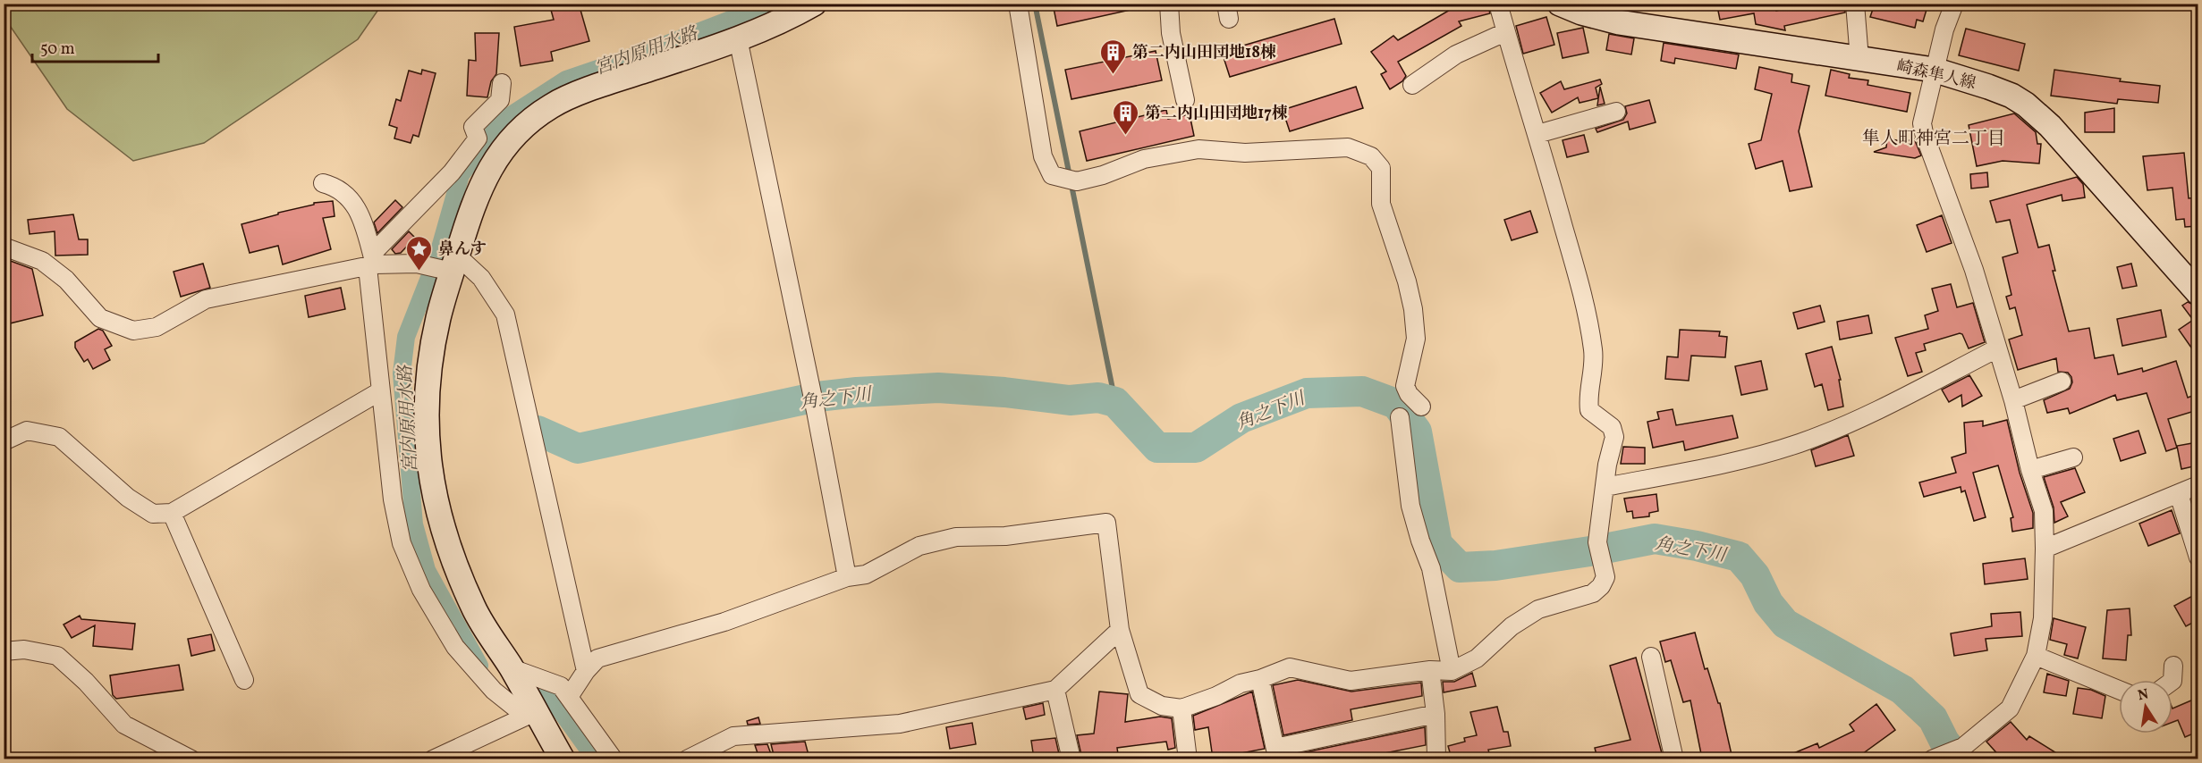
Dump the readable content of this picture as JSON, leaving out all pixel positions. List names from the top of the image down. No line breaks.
{"streets":{"street":["崎森隼人線"]},"districts":["隼人町神宮二丁目"],"water":["宮内原用水路","角之下川"],"places":{"building":["第二内山田団地18棟","第二内山田団地17棟"],"place":["鼻んす"]},"scale_bar":"50 m","north":"top"}
